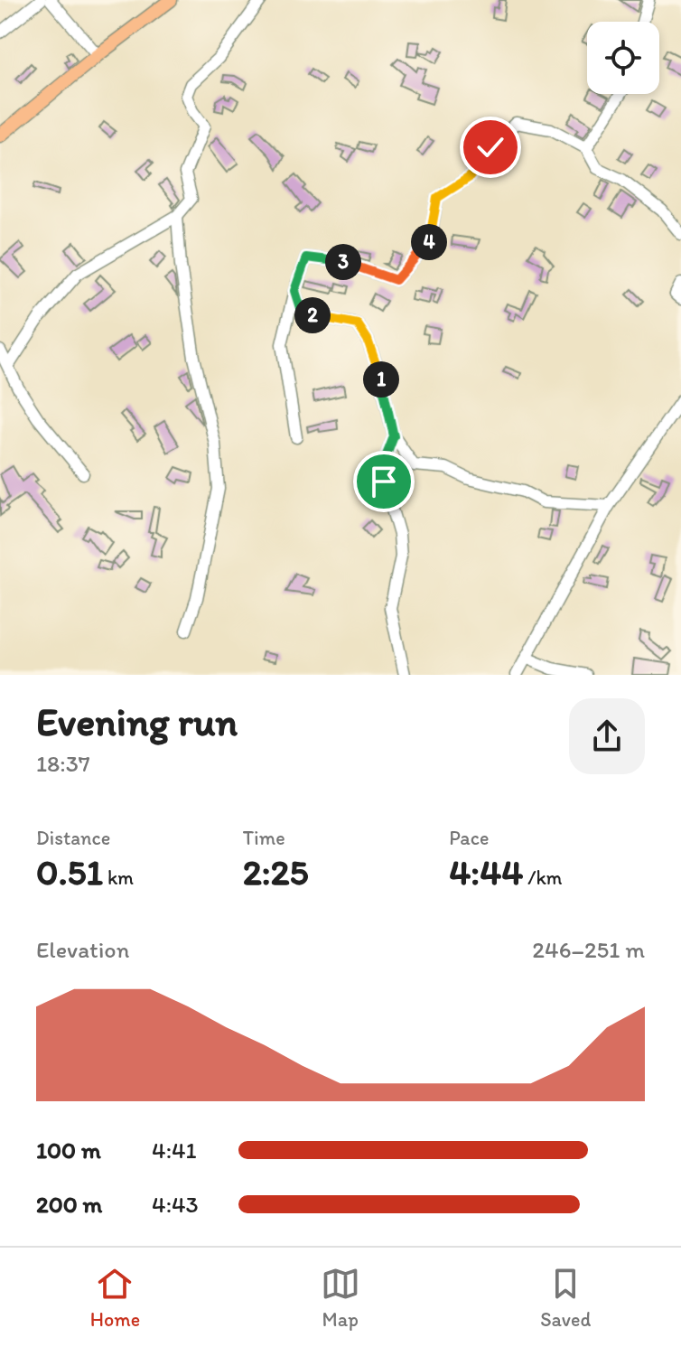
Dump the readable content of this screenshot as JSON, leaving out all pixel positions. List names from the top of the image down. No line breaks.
{"page":{"pins":["4","3","2","1"],"heading":["Evening run","18:37"],"stats":[["Distance","0.51 km"],["Time","2:25"],["Pace","4:44 /km"]],"chart":["Elevation","246–251 m"],"list":[{"name":"100 m","note":"4:41"},{"name":"200 m","note":"4:43"}],"tabs":["Home","Map","Saved"]}}
